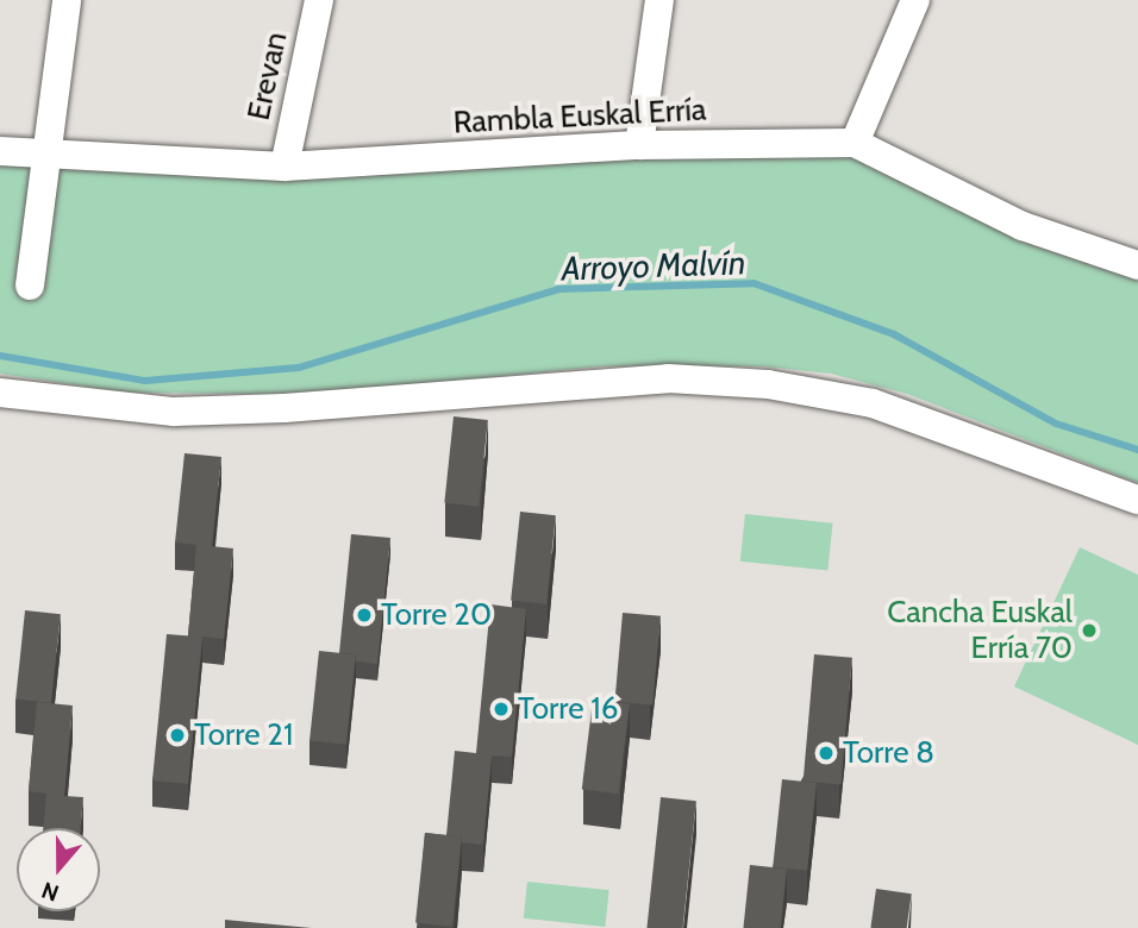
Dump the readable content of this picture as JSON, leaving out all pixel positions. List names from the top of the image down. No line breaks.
{"streets":{"street":["Erevan","Rambla Euskal Erría"]},"crossings":[["Erevan","Rambla Euskal Erría"]],"water":["Arroyo Malvín"],"places":["Torre 20","Cancha Euskal Erría 70","Torre 16","Torre 21","Torre 8"],"north":"bottom"}
